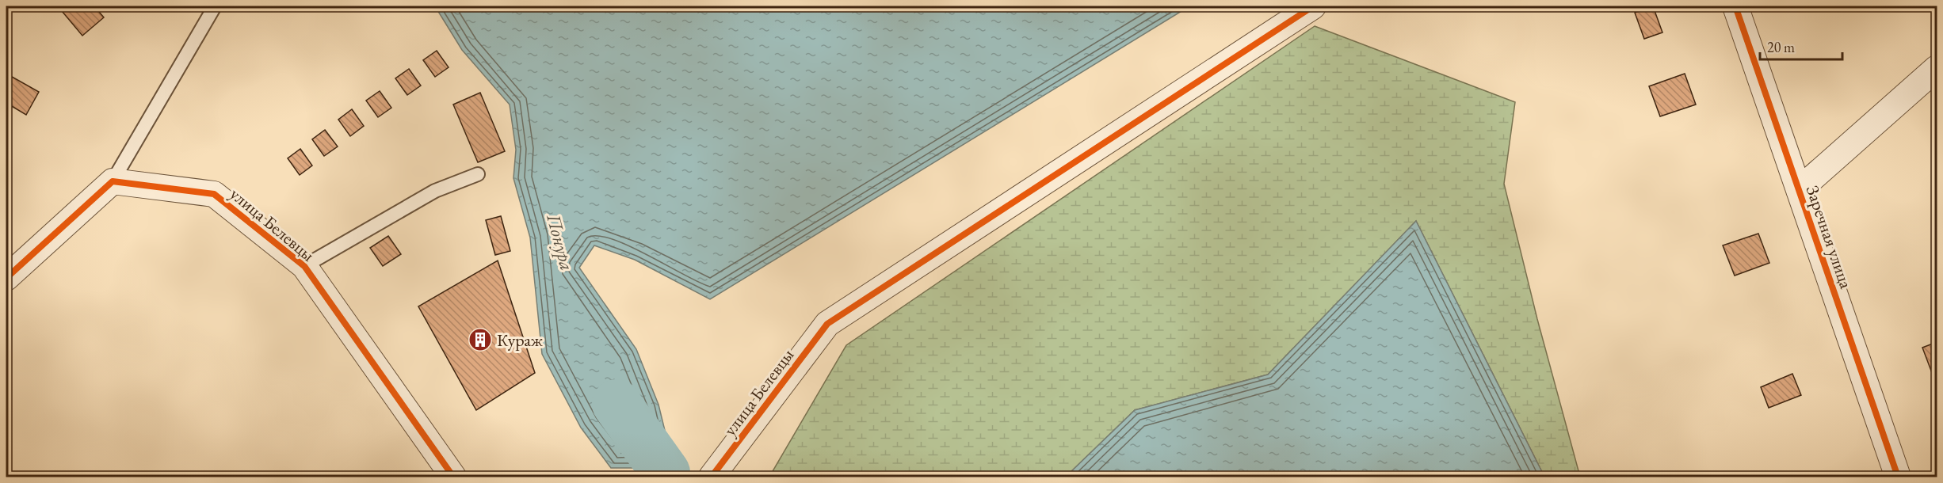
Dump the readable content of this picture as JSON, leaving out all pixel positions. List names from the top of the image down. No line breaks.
{"streets":{"street":["улица Белевцы","Заречная улица"]},"water":["Понура"],"places":{"building":["Кураж"]},"scale_bar":"20 m"}
